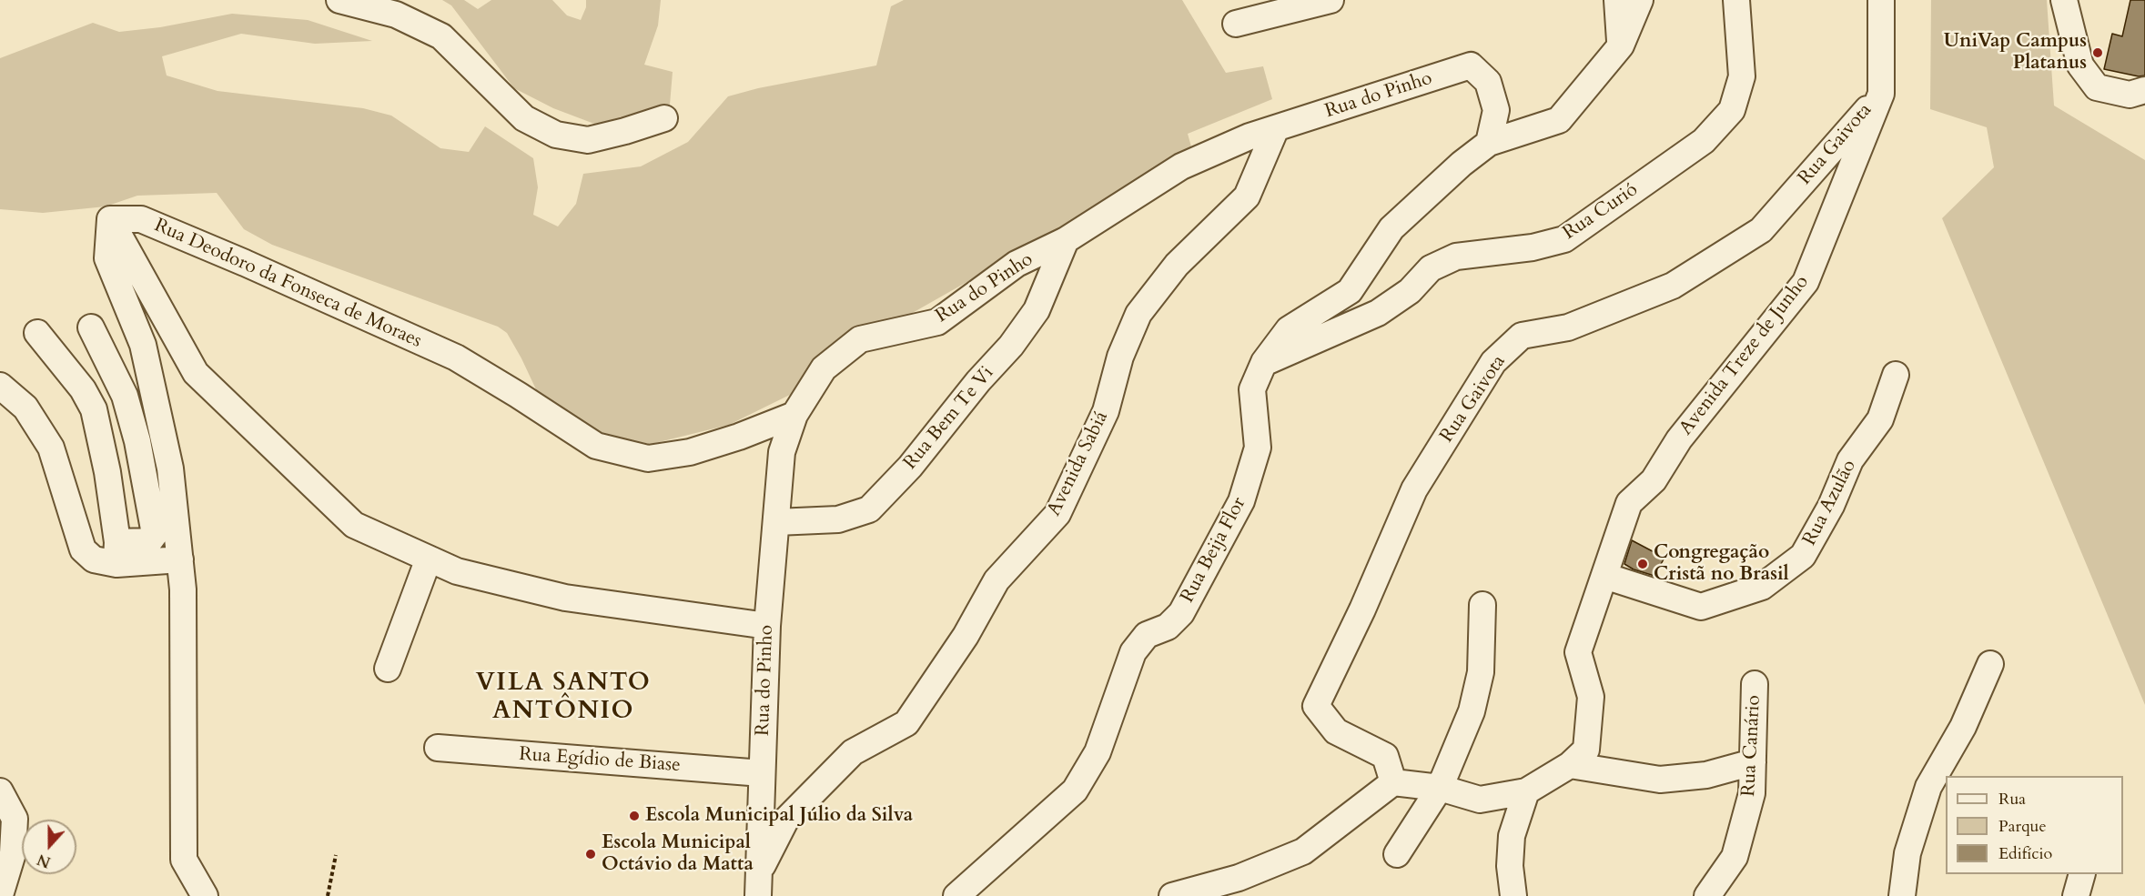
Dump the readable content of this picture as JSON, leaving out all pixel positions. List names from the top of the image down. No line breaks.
{"streets":{"street":["Rua do Pinho","Rua Gaivota","Rua Curió","Rua Deodoro da Fonseca de Moraes","Avenida Treze de Junho","Rua Bem Te Vi","Avenida Sabiá","Rua Azulão","Rua Beija Flor","Rua Canário","Rua Egídio de Biase"]},"crossings":[["Rua do Pinho","Rua Deodoro da Fonseca de Moraes"],["Rua do Pinho","Rua Bem Te Vi"],["Rua do Pinho","Avenida Sabiá"],["Rua do Pinho","Rua Beija Flor"],["Rua do Pinho","Rua Egídio de Biase"],["Rua Gaivota","Avenida Treze de Junho"],["Rua Curió","Rua Beija Flor"],["Avenida Treze de Junho","Rua Azulão"]],"districts":["VILA SANTO ANTÔNIO"],"places":["UniVap Campus Platanus","Congregação Cristã no Brasil","Escola Municipal Júlio da Silva","Escola Municipal Octávio da Matta"],"legend":["Rua","Parque","Edifício"],"north":"bottom"}
